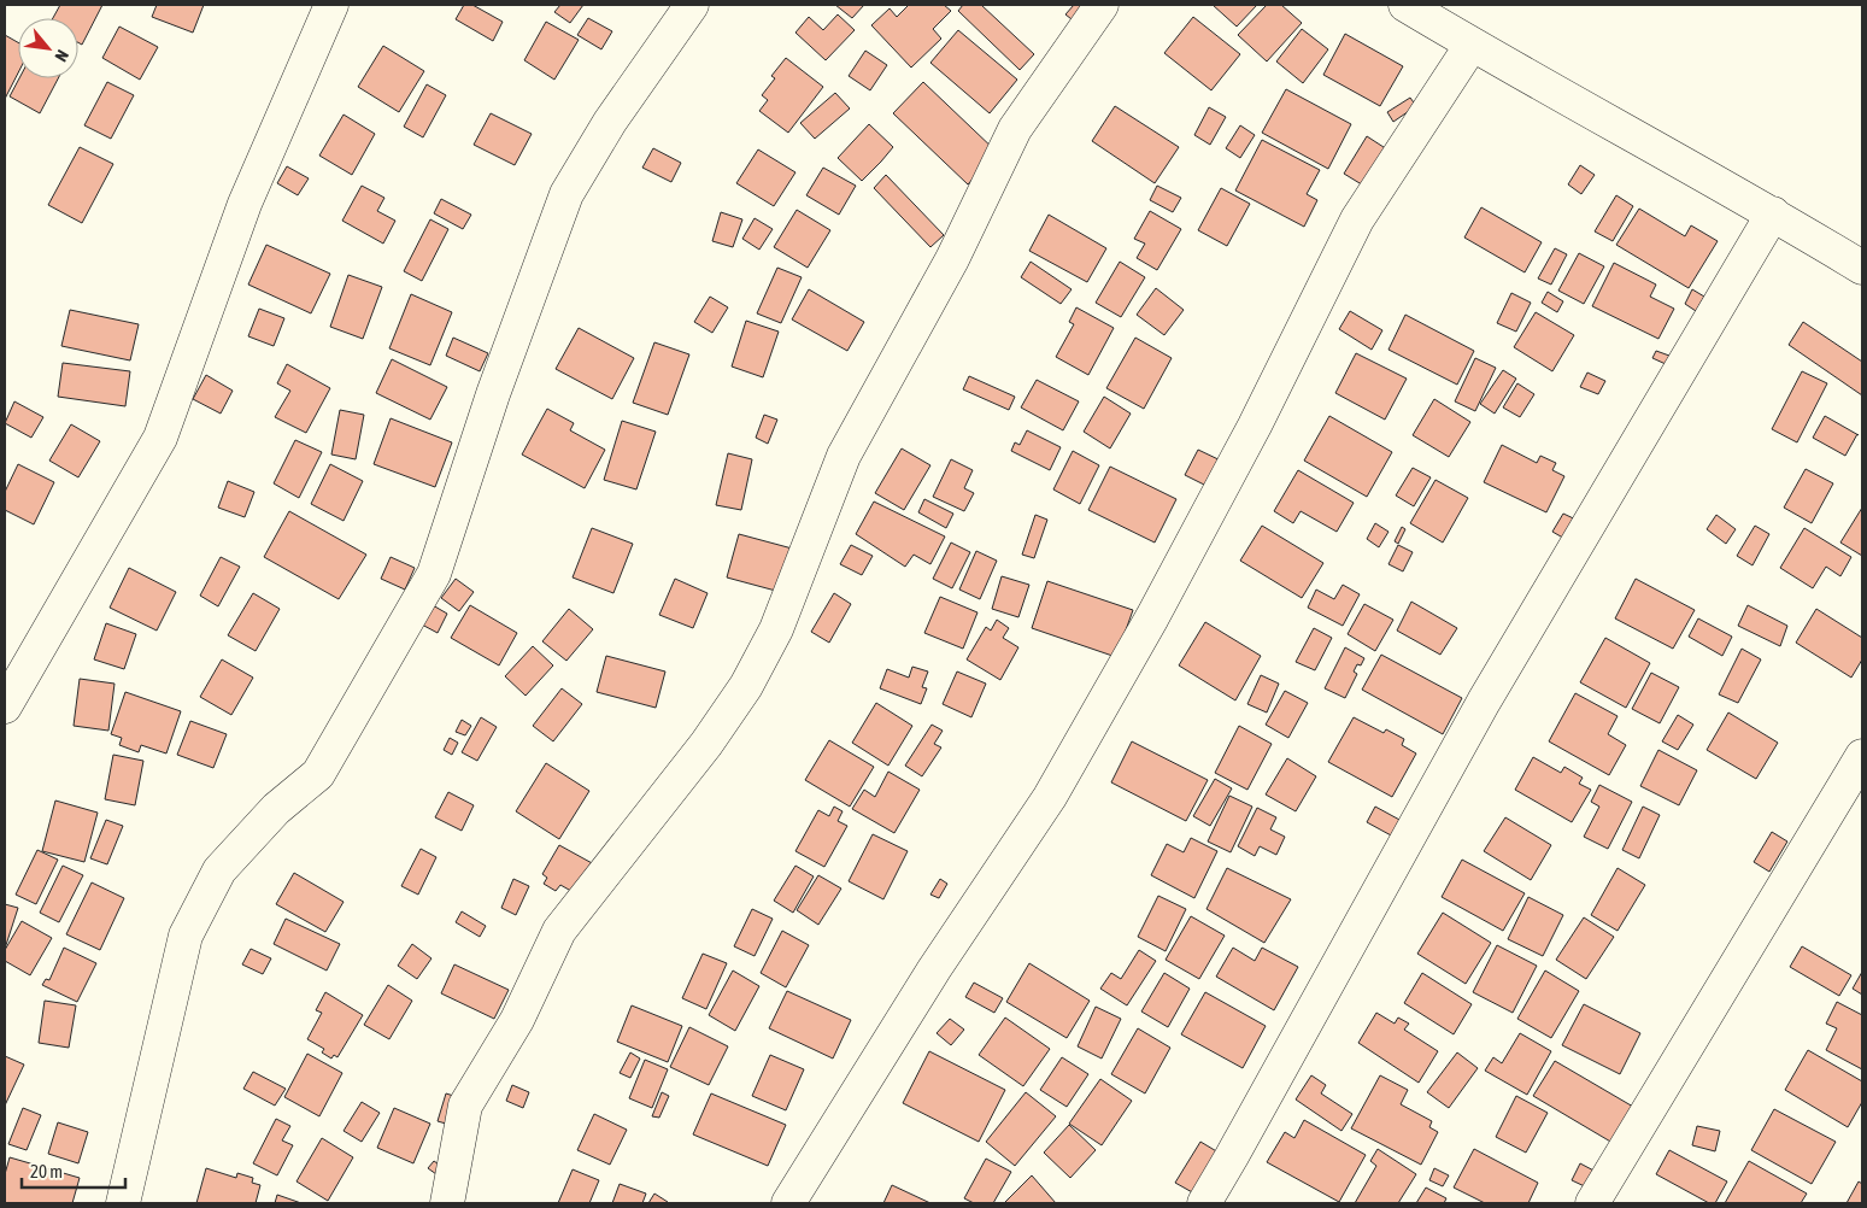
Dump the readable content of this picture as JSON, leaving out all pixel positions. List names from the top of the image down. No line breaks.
{"scale_bar":"20 m","north":"bottom right"}
